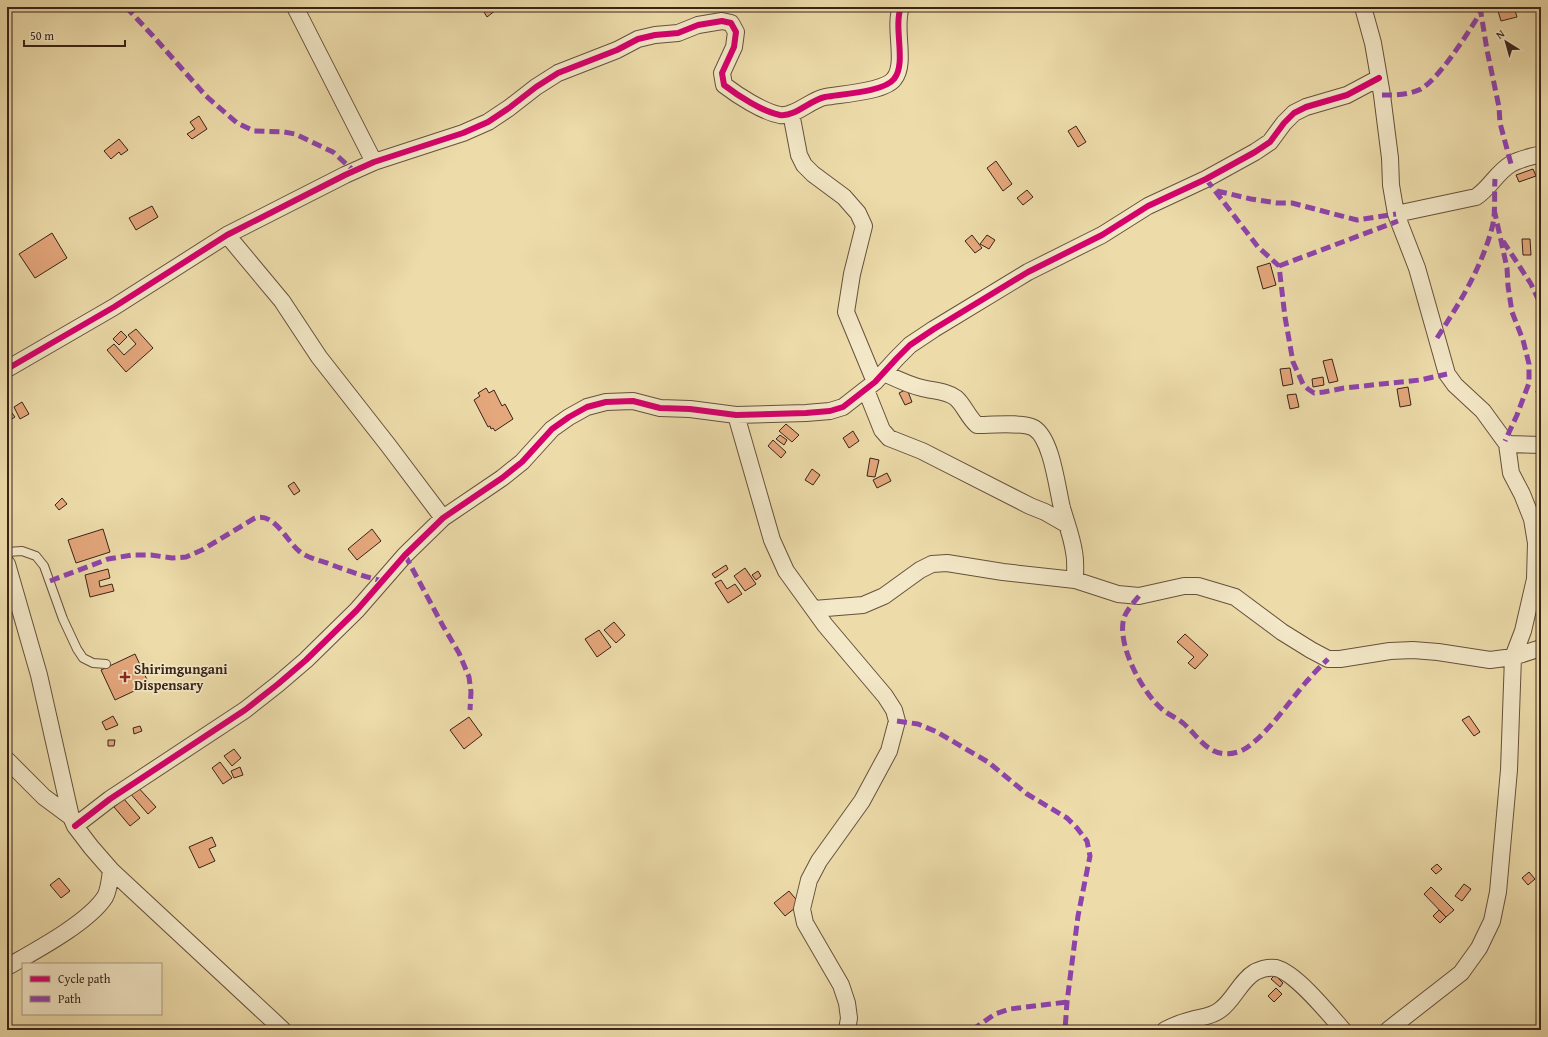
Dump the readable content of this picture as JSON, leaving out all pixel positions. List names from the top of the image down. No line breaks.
{"places":{"health":["Shirimgungani Dispensary"]},"legend":["Cycle path","Path"],"scale_bar":"50 m","north":"top left"}
